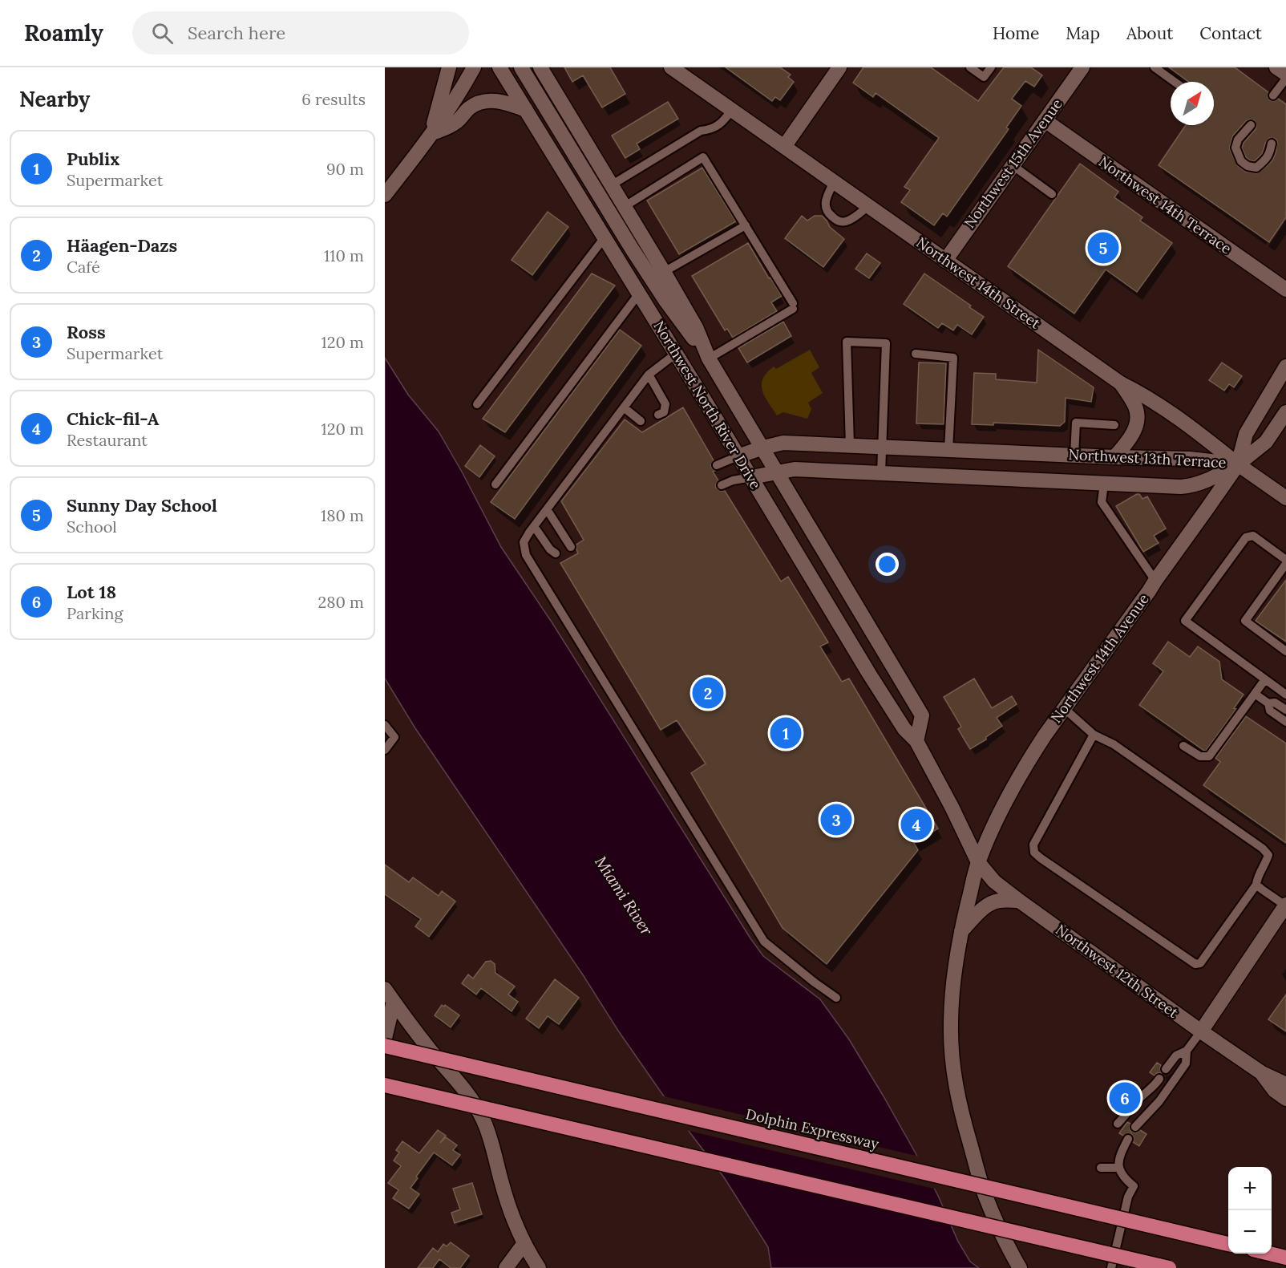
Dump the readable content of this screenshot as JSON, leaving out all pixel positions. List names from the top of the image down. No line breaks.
{"streets":{"highway":["Dolphin Expressway"],"main road":["Northwest 15th Avenue","Northwest 14th Terrace","Northwest 14th Street","Northwest North River Drive","Northwest 13th Terrace","Northwest 14th Avenue","Northwest 12th Street"]},"crossings":[["Northwest 15th Avenue","Northwest 14th Terrace"],["Northwest 15th Avenue","Northwest 14th Street"],["Northwest 14th Street","Northwest 13th Terrace"],["Northwest 14th Street","Northwest 14th Avenue"],["Northwest North River Drive","Northwest 13th Terrace"],["Northwest North River Drive","Northwest 14th Avenue"],["Northwest North River Drive","Northwest 12th Street"],["Northwest 13th Terrace","Northwest 14th Avenue"],["Northwest 14th Avenue","Northwest 12th Street"]],"water":["Miami River"],"north":"top right","page":{"header":"Roamly","search":"Search here","nav":["Home","Map","About","Contact"],"heading":["Nearby","6 results"],"list":[{"mark":"1","name":"Publix","note":"Supermarket","value":"90 m"},{"mark":"2","name":"Häagen-Dazs","note":"Café","value":"110 m"},{"mark":"3","name":"Ross","note":"Supermarket","value":"120 m"},{"mark":"4","name":"Chick-fil-A","note":"Restaurant","value":"120 m"},{"mark":"5","name":"Sunny Day School","note":"School","value":"180 m"},{"mark":"6","name":"Lot 18","note":"Parking","value":"280 m"}],"pins":["5","2","1","3","4","6"],"map_buttons":["+","−"]}}
